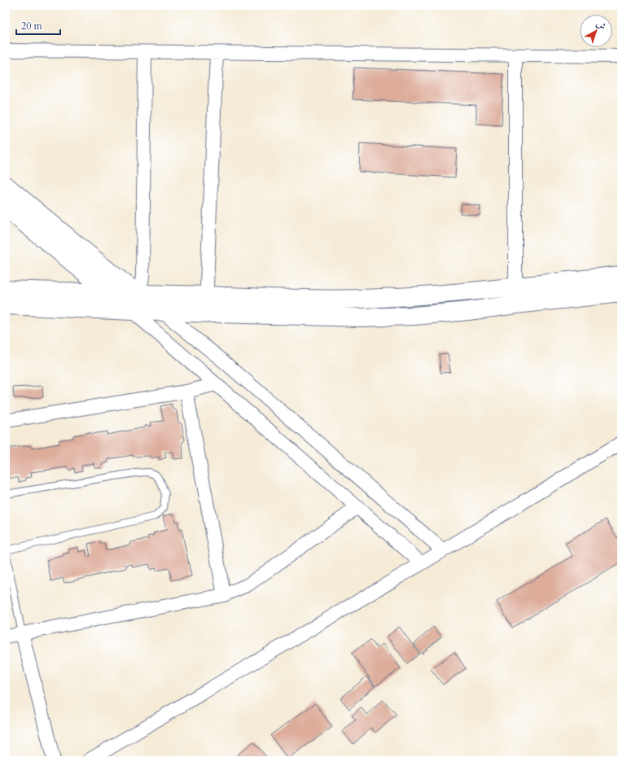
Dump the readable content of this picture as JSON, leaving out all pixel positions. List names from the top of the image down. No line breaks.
{"scale_bar":"20 m","north":"top right"}
